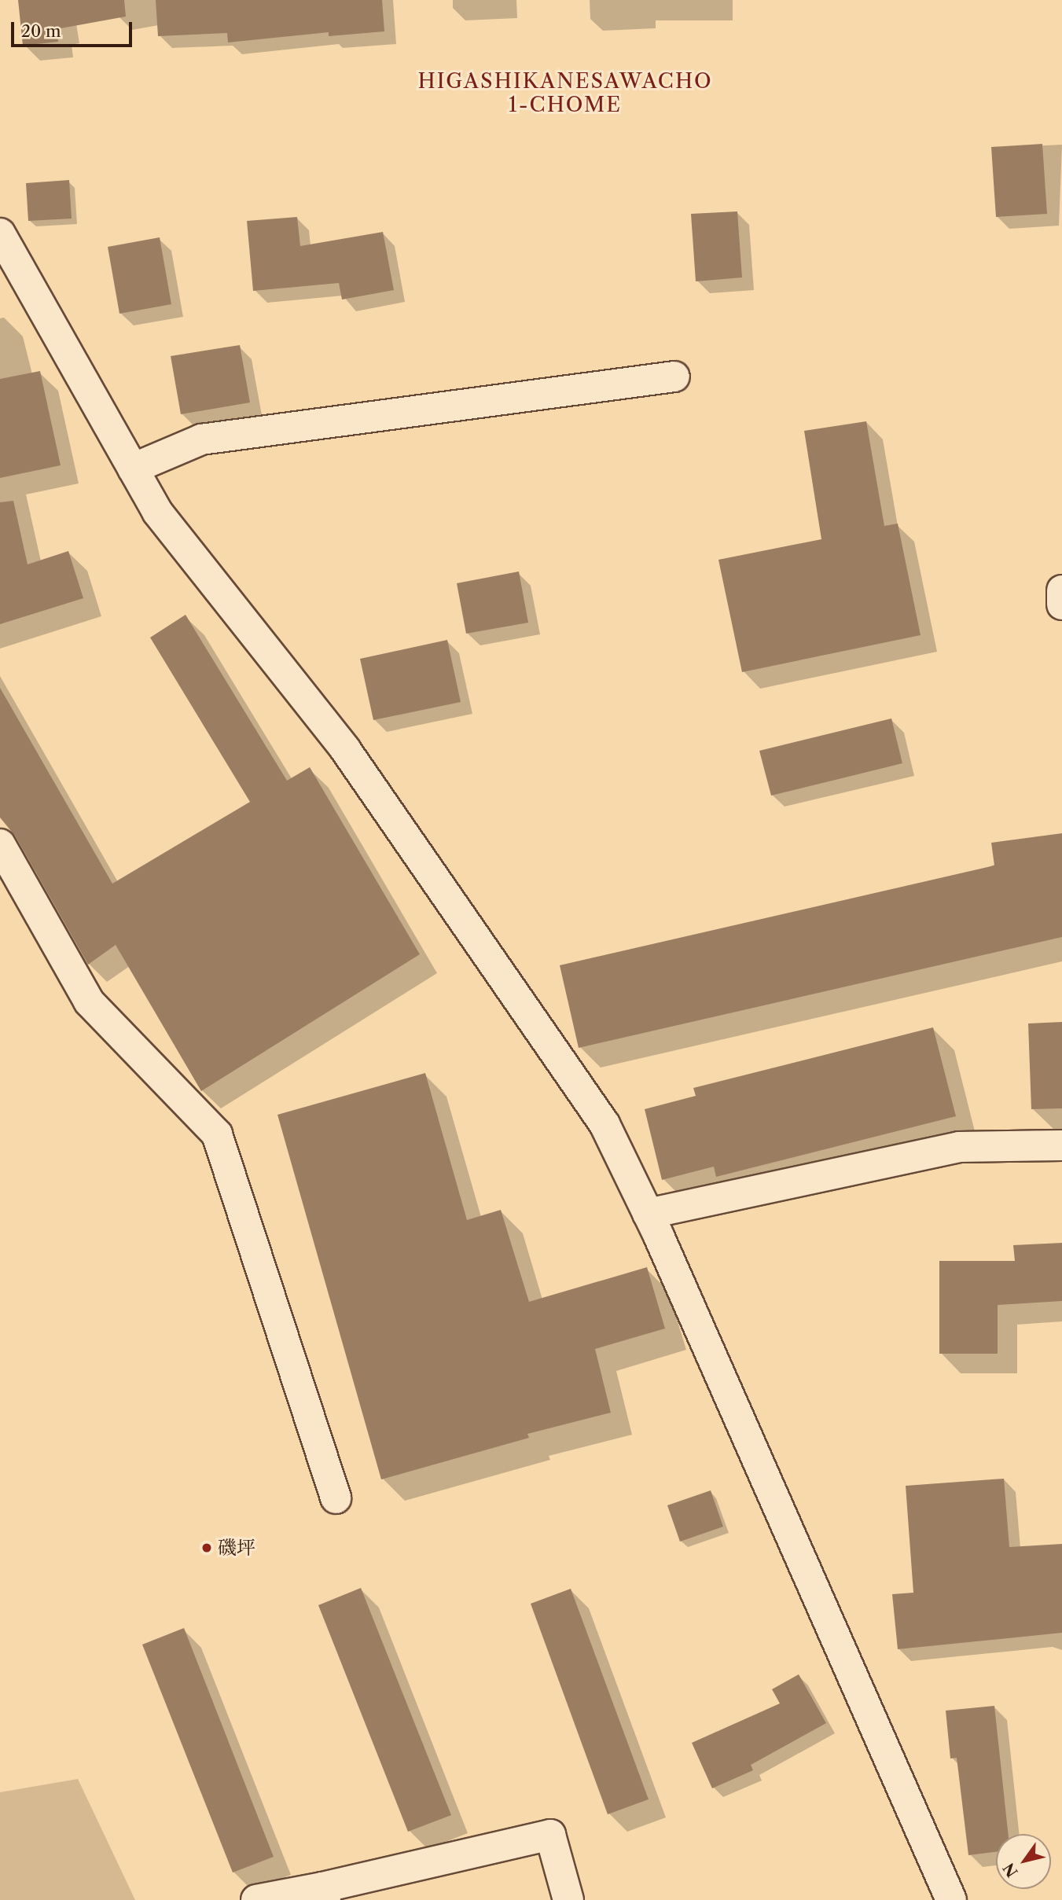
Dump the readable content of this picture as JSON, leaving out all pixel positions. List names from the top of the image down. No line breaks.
{"districts":["HIGASHIKANESAWACHO 1-CHOME"],"places":["磯坪"],"scale_bar":"20 m","north":"bottom left"}
